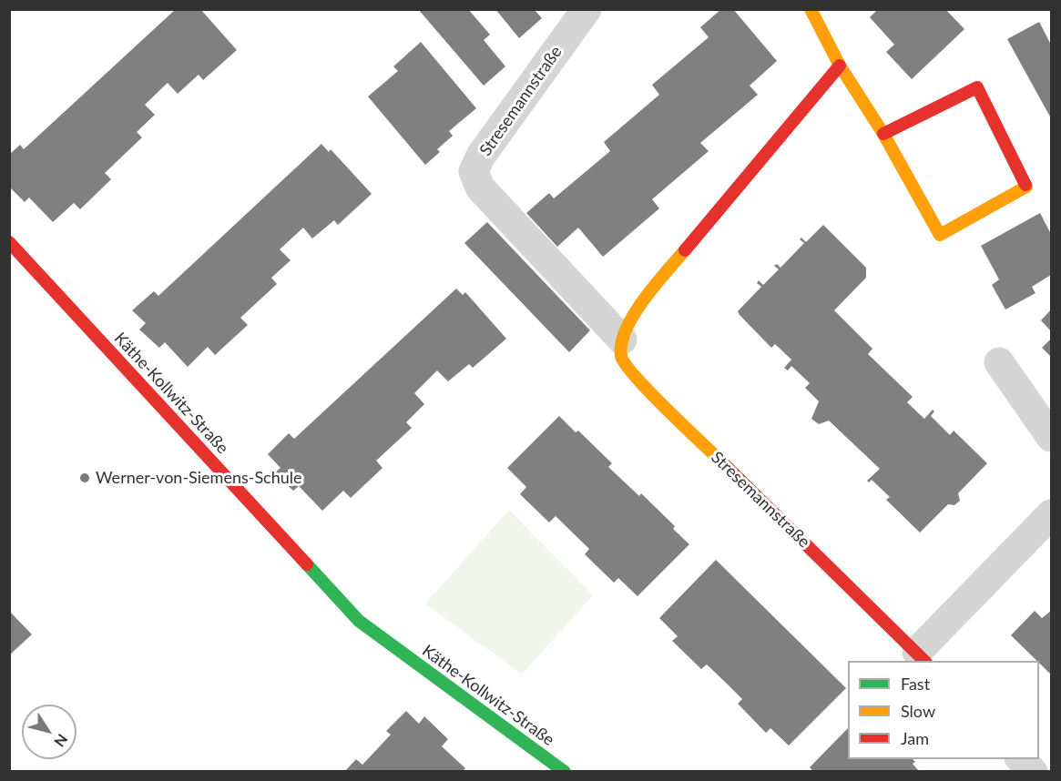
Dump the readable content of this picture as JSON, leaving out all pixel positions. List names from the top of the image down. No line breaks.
{"streets":{"street":["Stresemannstraße","Käthe-Kollwitz-Straße"]},"places":["Werner-von-Siemens-Schule"],"legend":["Fast","Slow","Jam"],"north":"bottom right"}
